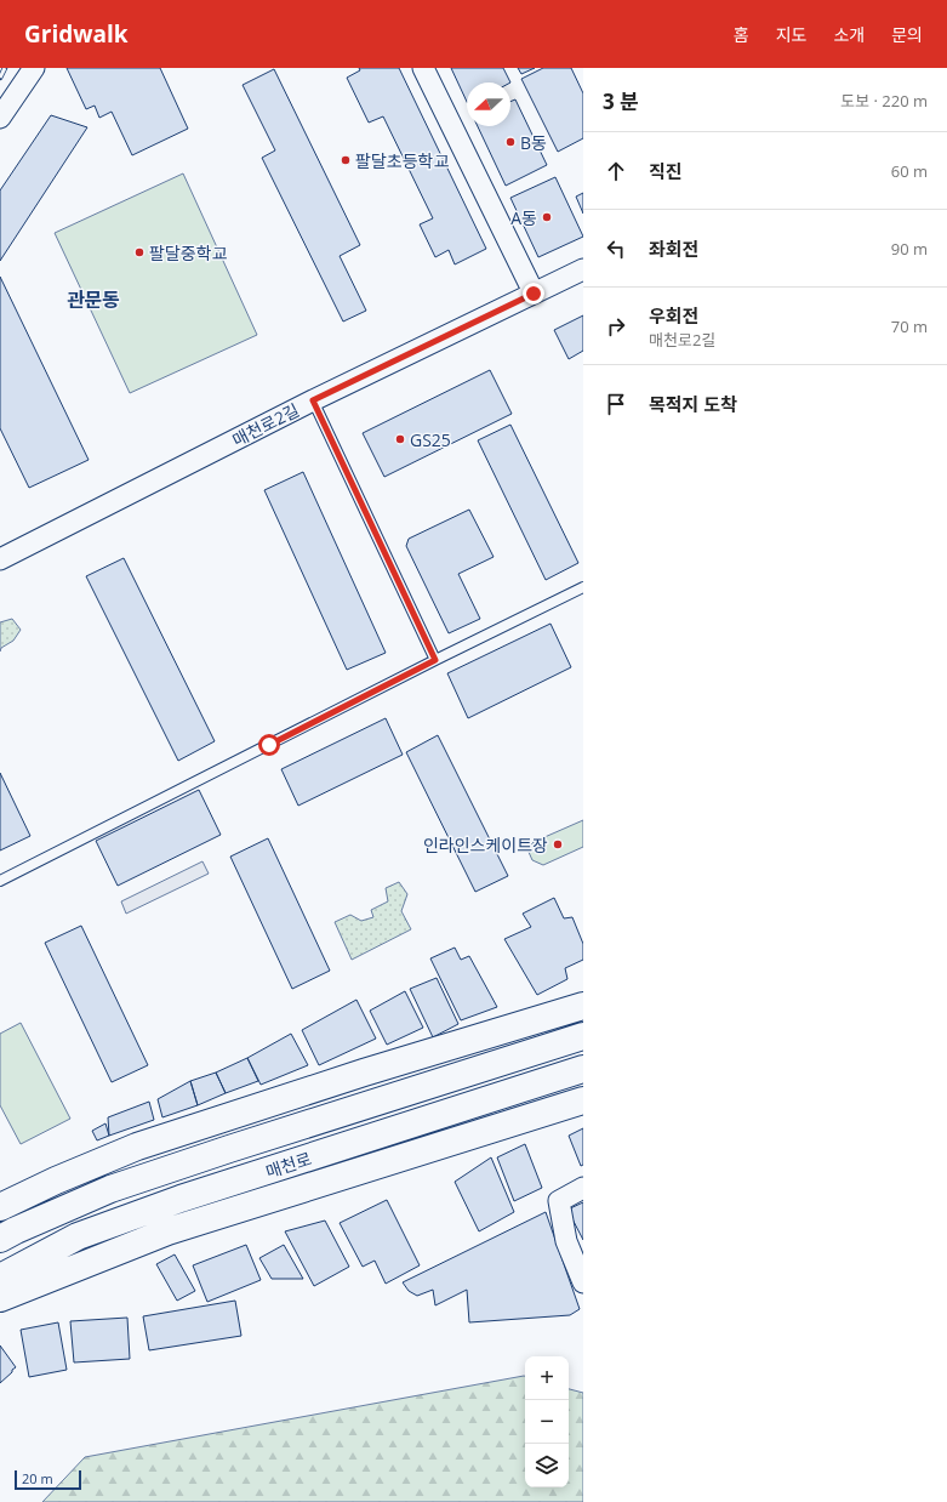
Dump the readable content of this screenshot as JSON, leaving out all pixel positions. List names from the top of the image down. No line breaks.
{"streets":{"main road":["매천로"],"street":["매천로2길"]},"districts":["관문동"],"places":["B동","팔달초등학교","A동","팔달중학교","GS25","인라인스케이트장"],"scale_bar":"20 m","north":"left","page":{"header":"Gridwalk","nav":["홈","지도","소개","문의"],"heading":["3 분","도보 · 220 m"],"list":[["직진","60 m"],["좌회전","90 m"],["우회전","매천로2길","70 m"],"목적지 도착"],"map_buttons":["+","−"],"scale":"20 m"}}
